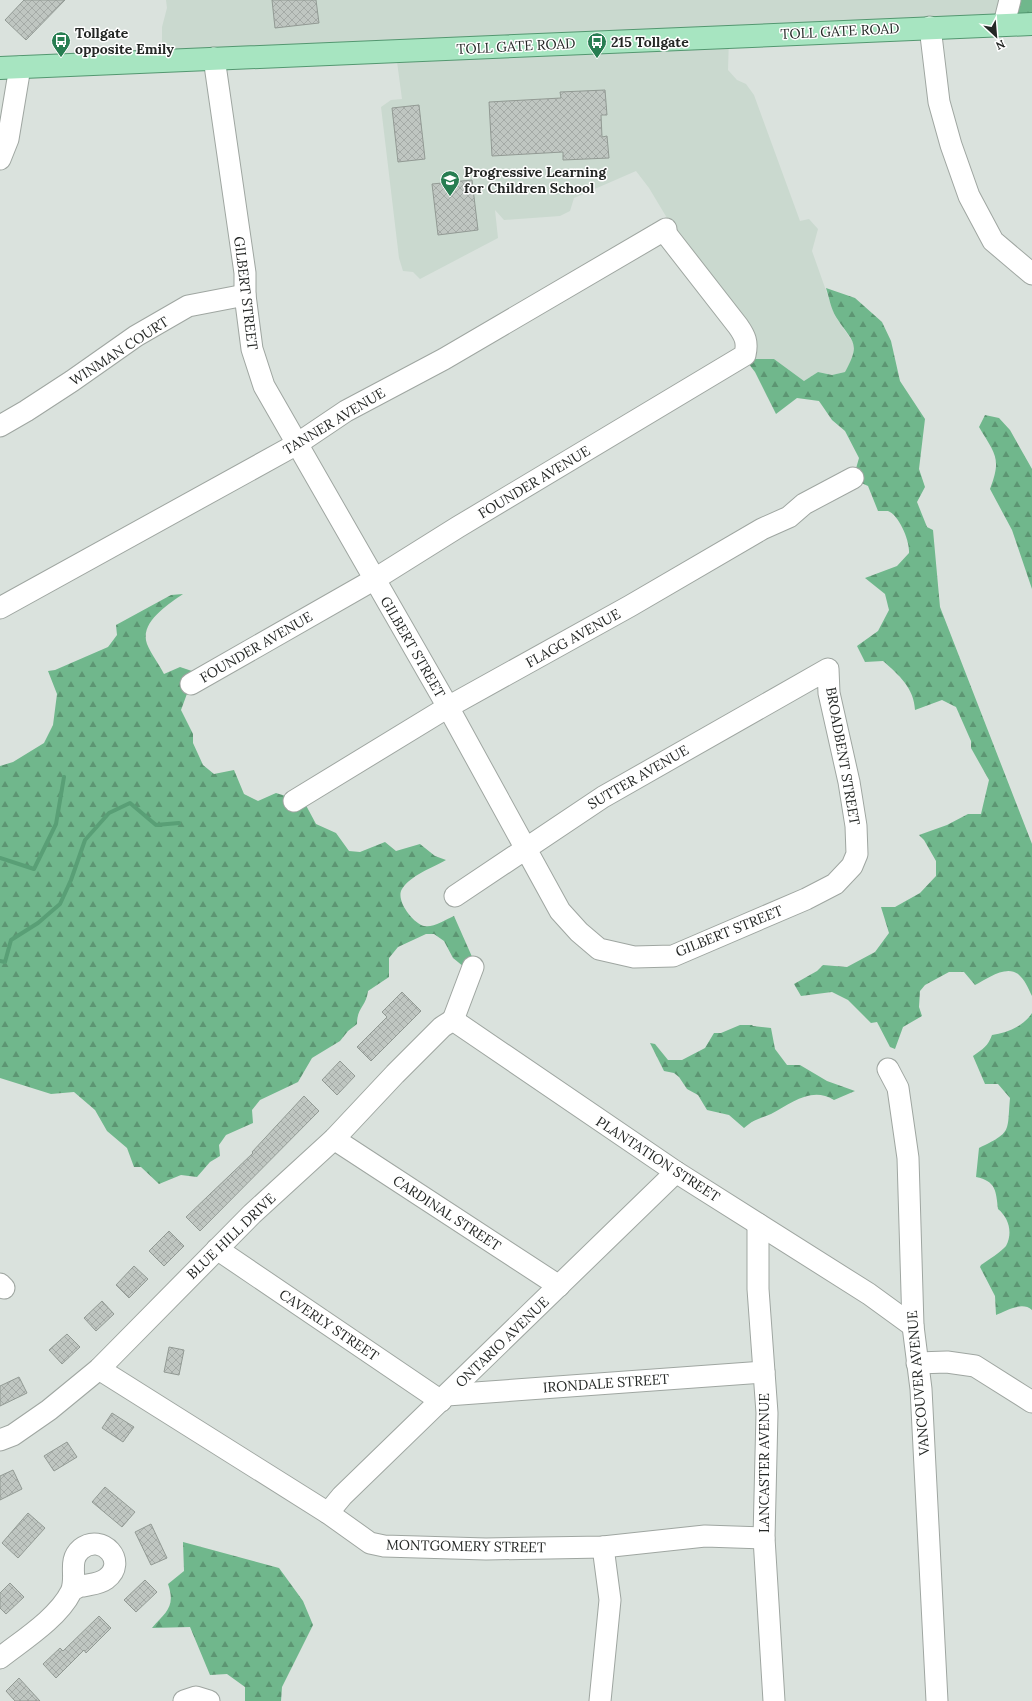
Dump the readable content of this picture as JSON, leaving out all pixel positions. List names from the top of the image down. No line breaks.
{"streets":{"main road":["TOLL GATE ROAD"],"street":["GILBERT STREET","WINMAN COURT","TANNER AVENUE","FOUNDER AVENUE","FLAGG AVENUE","BROADBENT STREET","SUTTER AVENUE","PLANTATION STREET","CARDINAL STREET","BLUE HILL DRIVE","CAVERLY STREET","ONTARIO AVENUE","IRONDALE STREET","VANCOUVER AVENUE","LANCASTER AVENUE","MONTGOMERY STREET"]},"crossings":[["TOLL GATE ROAD","GILBERT STREET"],["GILBERT STREET","WINMAN COURT"],["GILBERT STREET","TANNER AVENUE"],["GILBERT STREET","FOUNDER AVENUE"],["GILBERT STREET","FLAGG AVENUE"],["GILBERT STREET","BROADBENT STREET"],["GILBERT STREET","SUTTER AVENUE"],["TANNER AVENUE","FOUNDER AVENUE"],["BROADBENT STREET","SUTTER AVENUE"],["PLANTATION STREET","BLUE HILL DRIVE"],["PLANTATION STREET","ONTARIO AVENUE"],["PLANTATION STREET","VANCOUVER AVENUE"],["PLANTATION STREET","LANCASTER AVENUE"],["CARDINAL STREET","BLUE HILL DRIVE"],["CARDINAL STREET","ONTARIO AVENUE"],["BLUE HILL DRIVE","CAVERLY STREET"],["BLUE HILL DRIVE","MONTGOMERY STREET"],["CAVERLY STREET","ONTARIO AVENUE"],["CAVERLY STREET","IRONDALE STREET"],["ONTARIO AVENUE","IRONDALE STREET"],["ONTARIO AVENUE","MONTGOMERY STREET"],["IRONDALE STREET","LANCASTER AVENUE"],["LANCASTER AVENUE","MONTGOMERY STREET"]],"places":{"bus stop":["Tollgate opposite Emily","215 Tollgate"],"school or university":["Progressive Learning for Children School"]},"north":"bottom right"}
